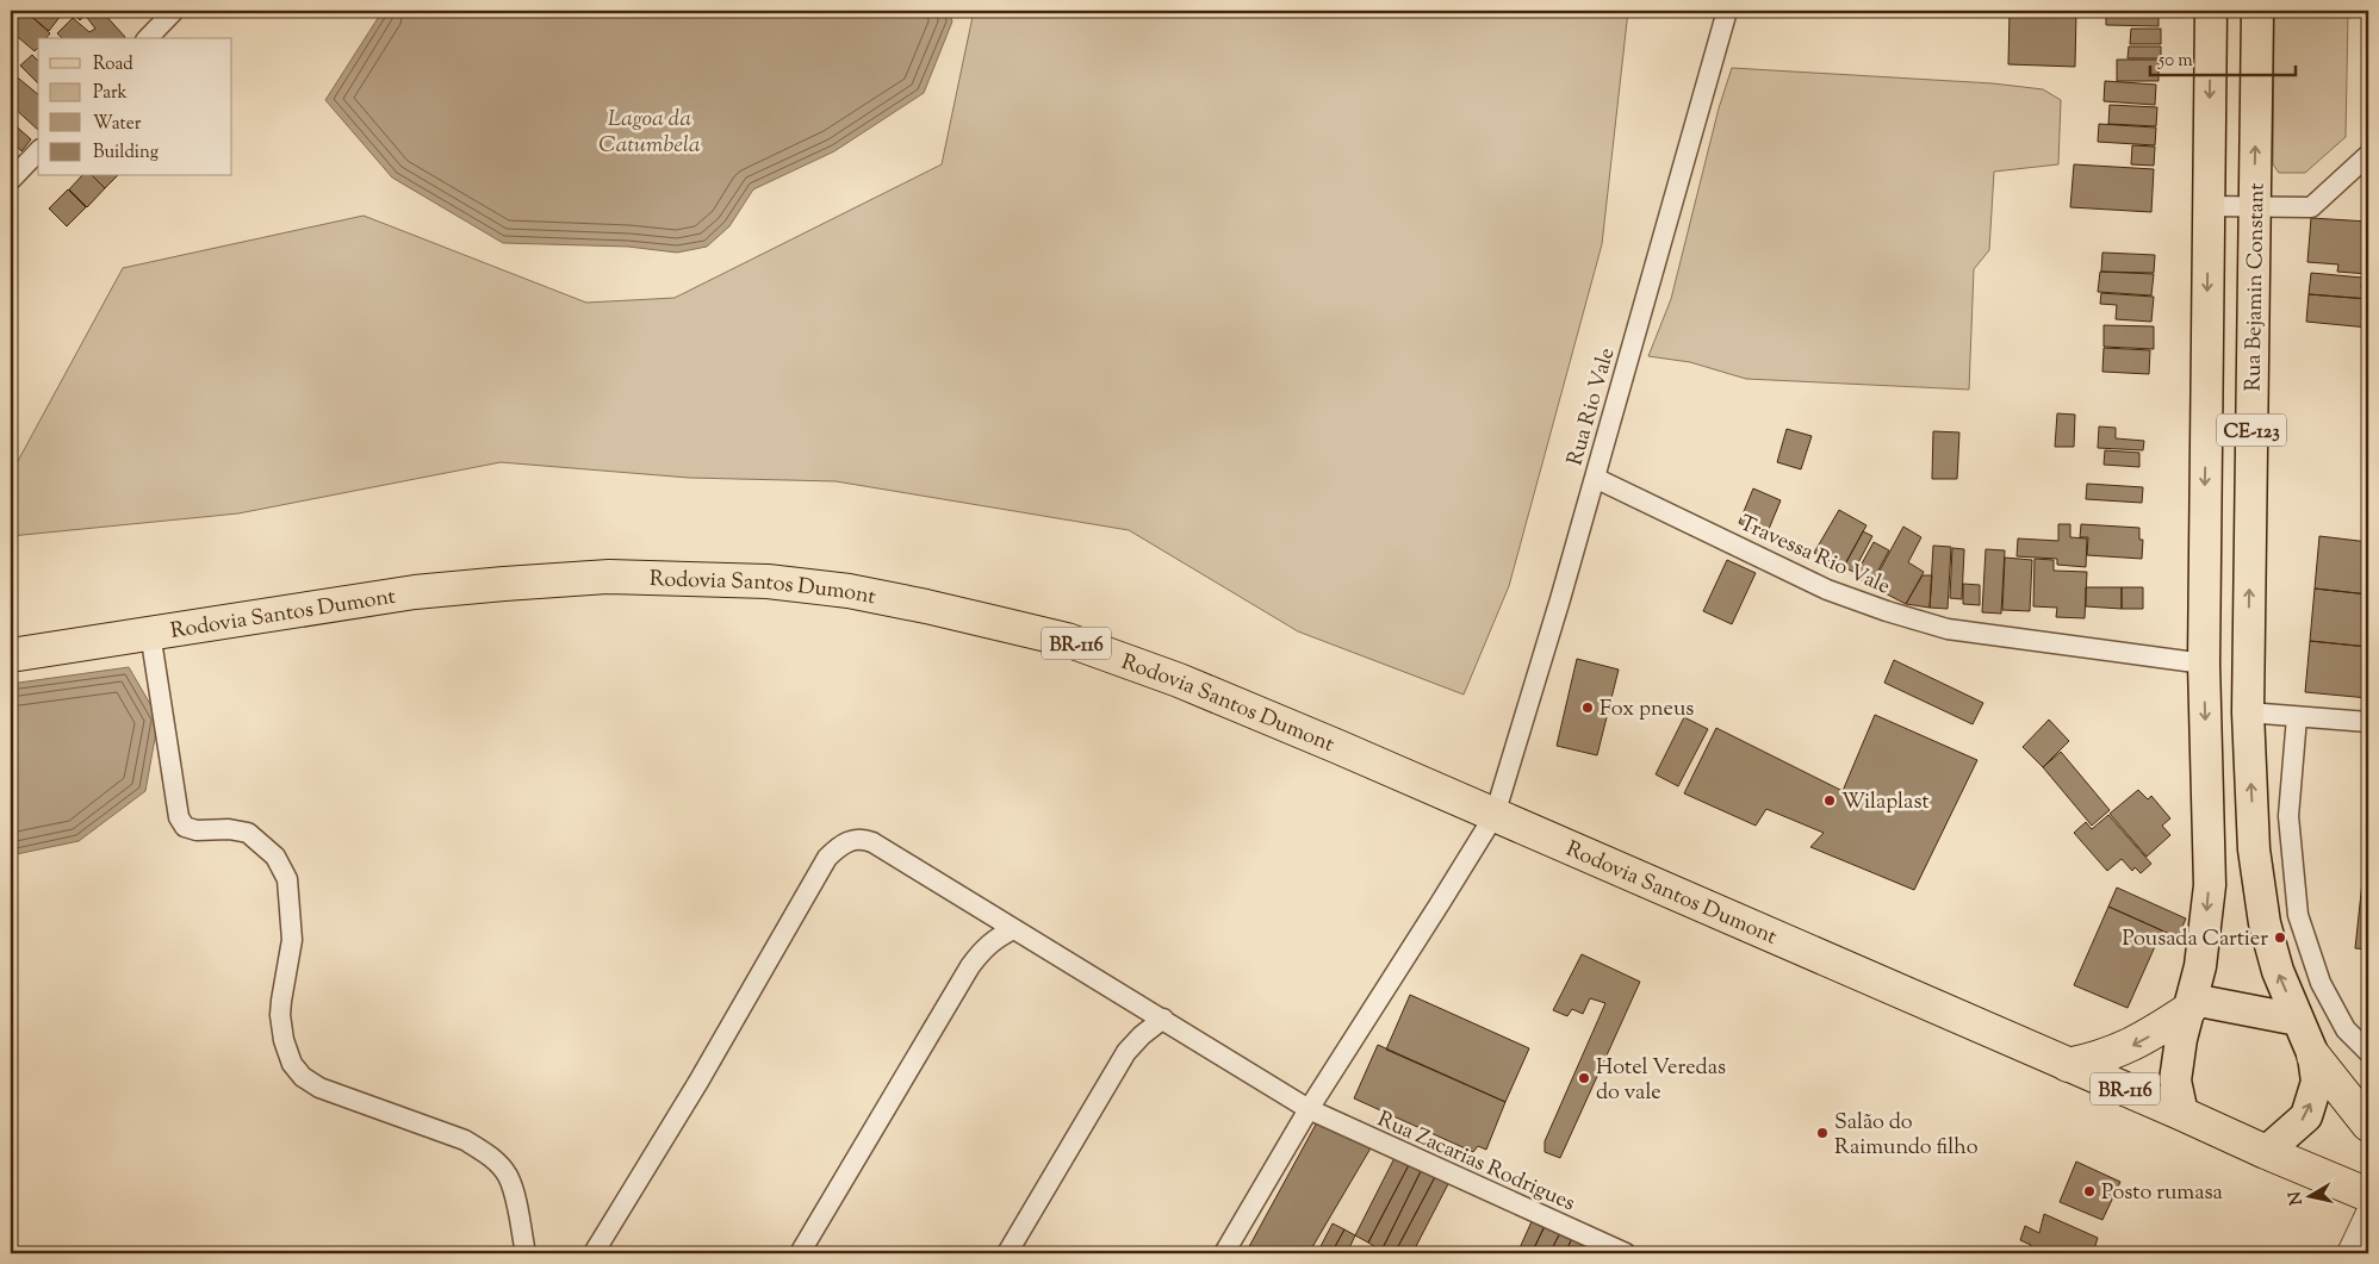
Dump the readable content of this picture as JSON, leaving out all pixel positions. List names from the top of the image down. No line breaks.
{"streets":{"highway":["Rodovia Santos Dumont","BR-116"],"main road":["Rua Bejamin Constant","CE-123"],"street":["Rua Rio Vale","Travessa Rio Vale","Rua Zacarias Rodrigues"]},"crossings":[["Rua Bejamin Constant","CE-123"],["Rua Bejamin Constant","Rodovia Santos Dumont"],["Rua Rio Vale","Travessa Rio Vale"],["Rua Rio Vale","Rodovia Santos Dumont"],["Rua Rio Vale","Rua Zacarias Rodrigues"],["CE-123","Travessa Rio Vale"],["CE-123","Rodovia Santos Dumont"]],"water":["Lagoa da Catumbela"],"places":["Fox pneus","Wilaplast","Pousada Cartier","Hotel Veredas do vale","Salão do Raimundo filho","Posto rumasa"],"legend":["Road","Park","Water","Building"],"scale_bar":"50 m","north":"left"}
